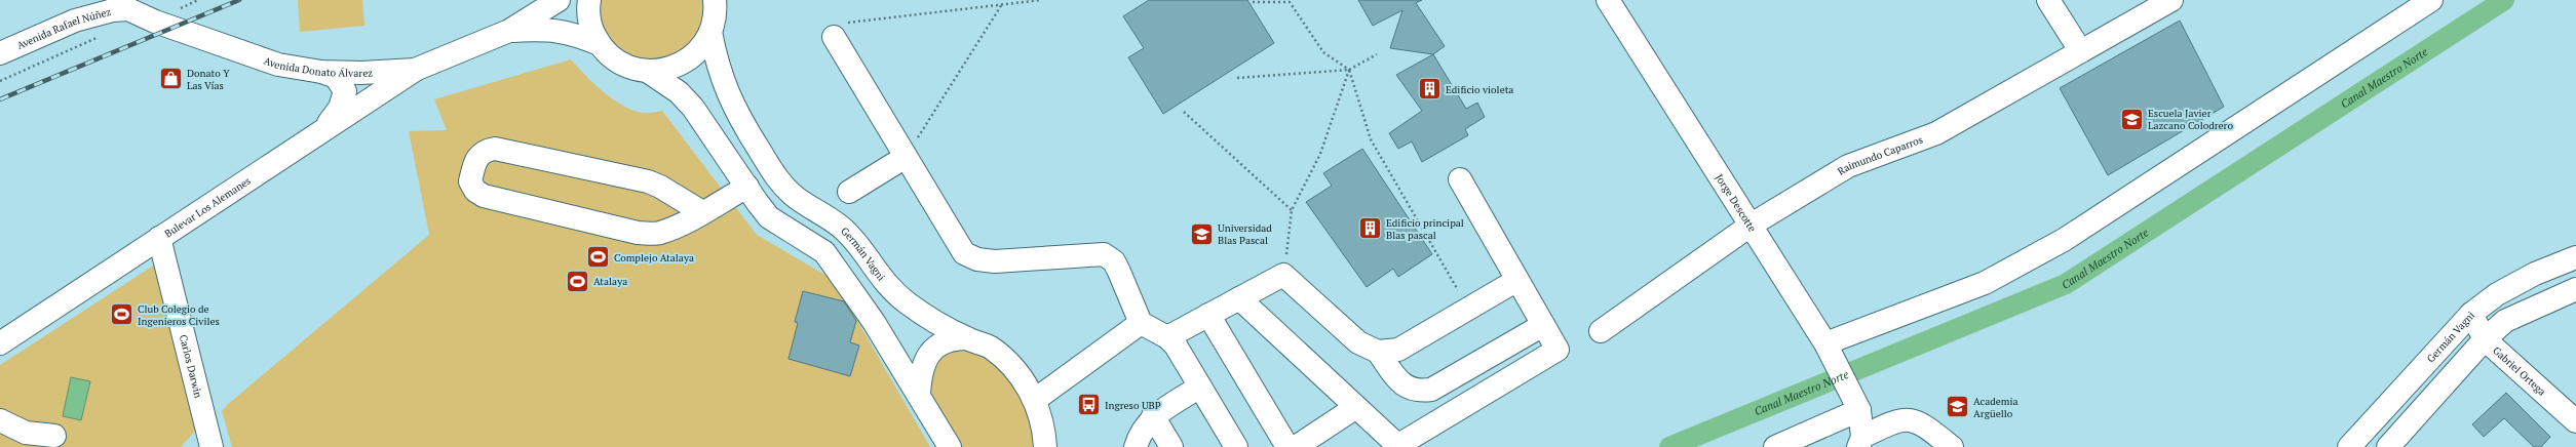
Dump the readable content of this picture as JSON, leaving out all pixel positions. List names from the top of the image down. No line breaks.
{"streets":{"main road":["Avenida Rafael Núñez","Avenida Donato Álvarez","Raimundo Caparros","Jorge Descotte","Bulevar Los Alemanes","Germán Vagni","Carlos Darwin","Gabriel Ortega"]},"crossings":[["Avenida Rafael Núñez","Avenida Donato Álvarez"],["Avenida Donato Álvarez","Bulevar Los Alemanes"],["Raimundo Caparros","Jorge Descotte"],["Bulevar Los Alemanes","Carlos Darwin"],["Germán Vagni","Gabriel Ortega"]],"water":["Canal Maestro Norte"],"places":{"shop":["Donato Y Las Vías"],"building":["Edificio violeta","Edificio principal Blas pascal"],"school or university":["Escuela Javier Lazcano Colodrero","Universidad Blas Pascal","Academia Argüello"],"sports":["Complejo Atalaya","Atalaya","Club Colegio de Ingenieros Civiles"],"bus stop":["Ingreso UBP"]}}
